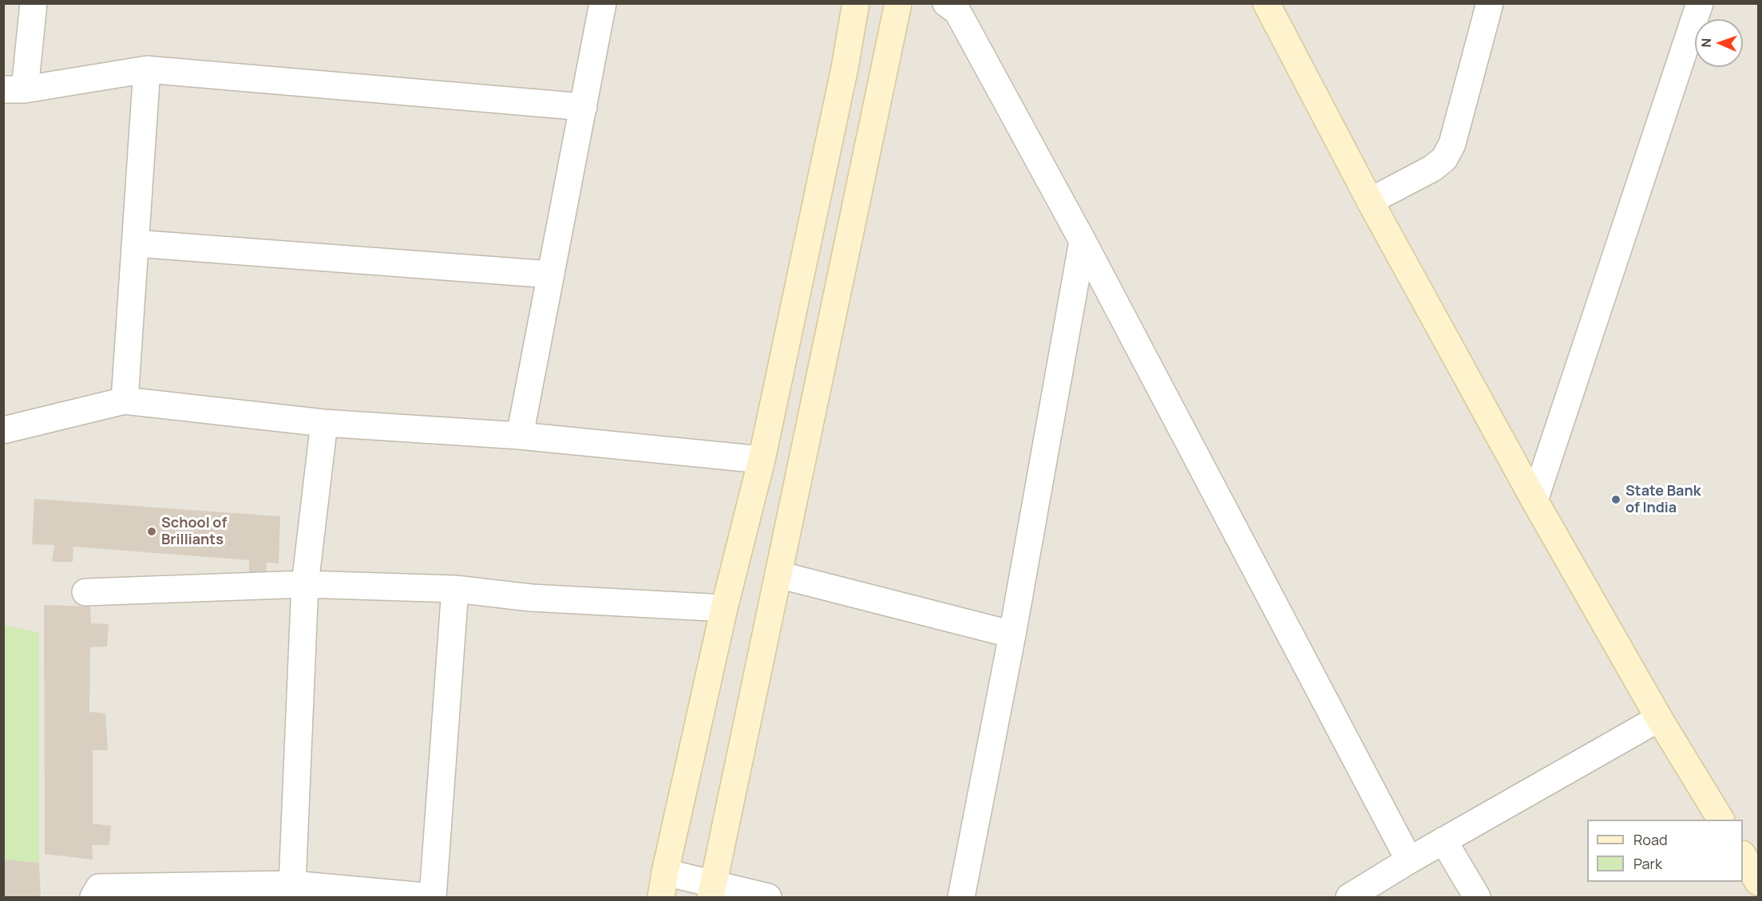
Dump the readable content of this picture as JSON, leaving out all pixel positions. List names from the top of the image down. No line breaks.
{"places":["State Bank of India","School of Brilliants"],"legend":["Road","Park"],"north":"left"}
